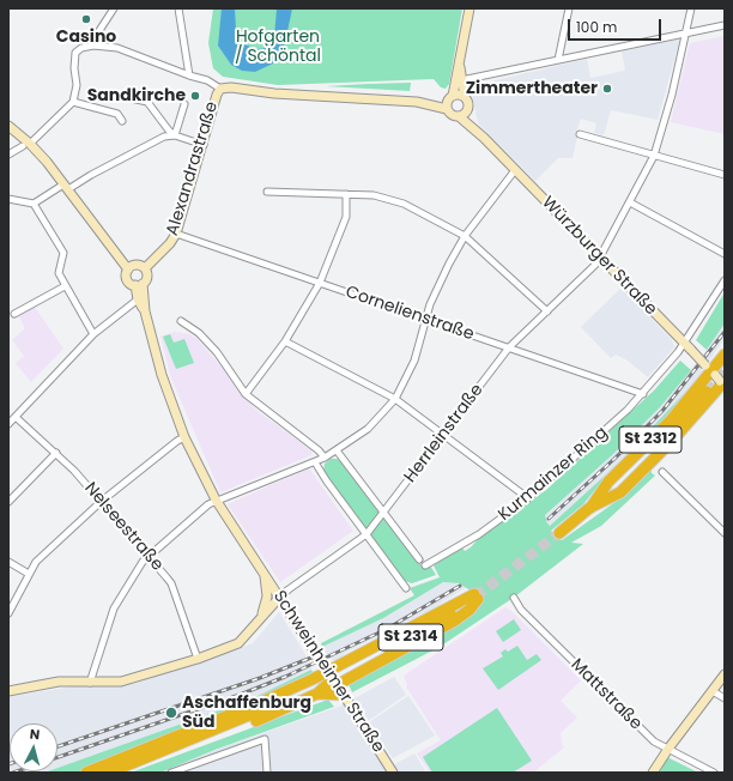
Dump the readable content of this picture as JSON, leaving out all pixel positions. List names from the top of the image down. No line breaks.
{"streets":{"highway":["St 2312","St 2314"],"street":["Alexandrastraße","Würzburger Straße","Cornelienstraße","Herrleinstraße","Kurmainzer Ring","Nelseestraße","Schweinheimer Straße","Mattstraße"]},"crossings":[["Alexandrastraße","Cornelienstraße"],["Alexandrastraße","Schweinheimer Straße"],["Würzburger Straße","Herrleinstraße"],["Würzburger Straße","St 2312"],["Würzburger Straße","Kurmainzer Ring"],["Cornelienstraße","Herrleinstraße"],["Cornelienstraße","Kurmainzer Ring"],["Herrleinstraße","Schweinheimer Straße"]],"parks":["Hofgarten / Schöntal"],"places":["Casino","Zimmertheater","Sandkirche","Aschaffenburg Süd"],"scale_bar":"100 m","north":"top"}
